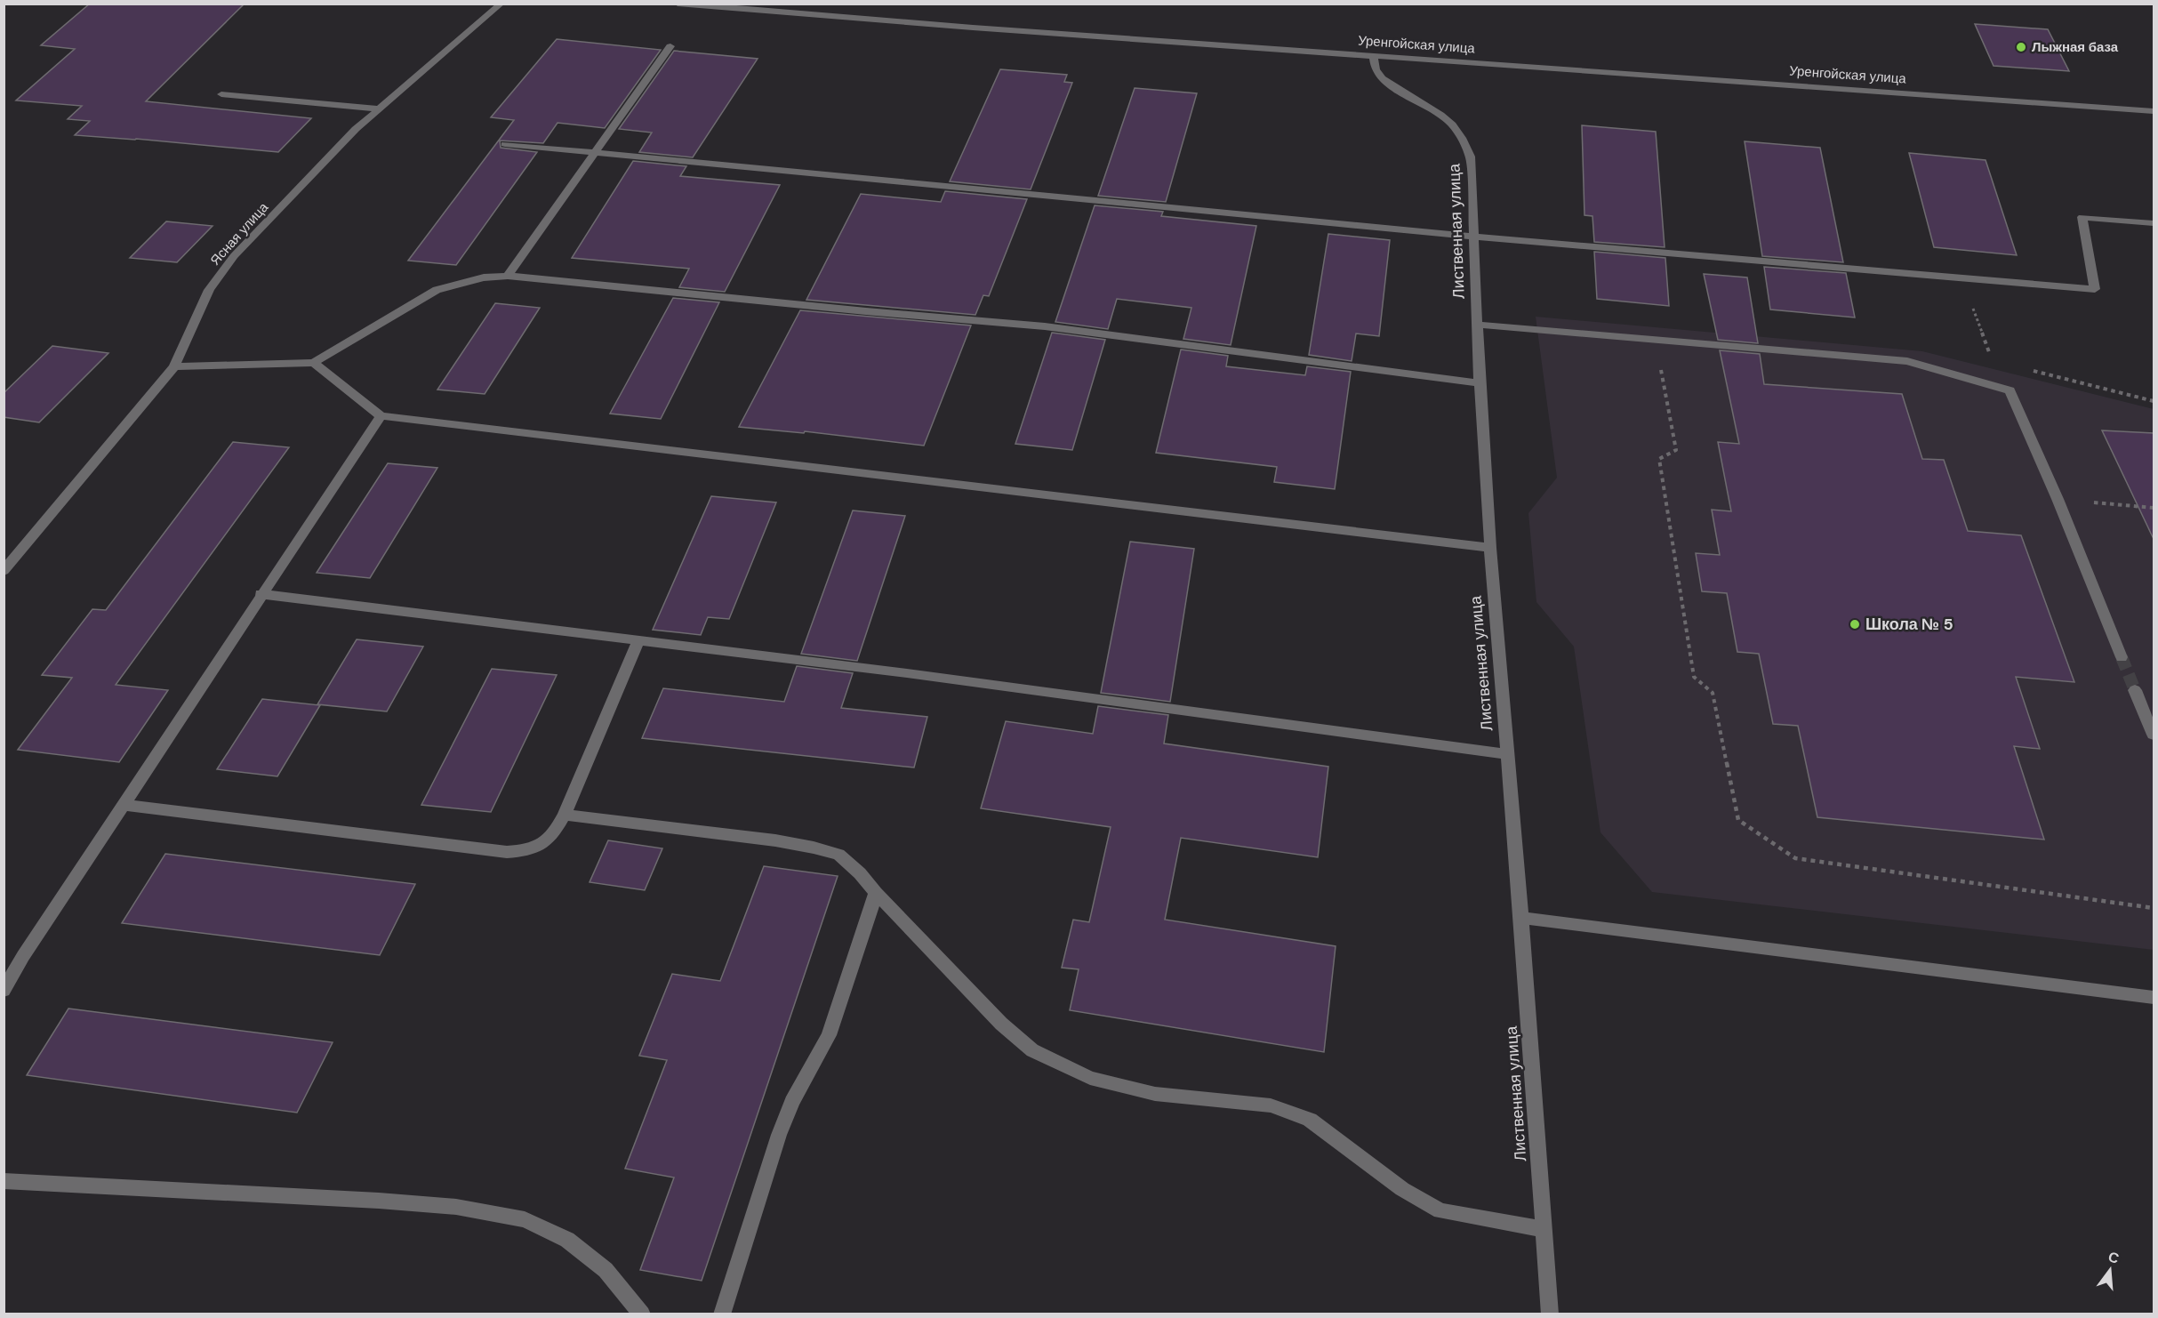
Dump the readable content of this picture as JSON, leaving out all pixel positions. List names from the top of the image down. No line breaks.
{"streets":{"street":["Уренгойская улица","Лиственная улица","Ясная улица"]},"crossings":[["Уренгойская улица","Лиственная улица"]],"places":["Лыжная база","Школа № 5"],"north":"top"}
